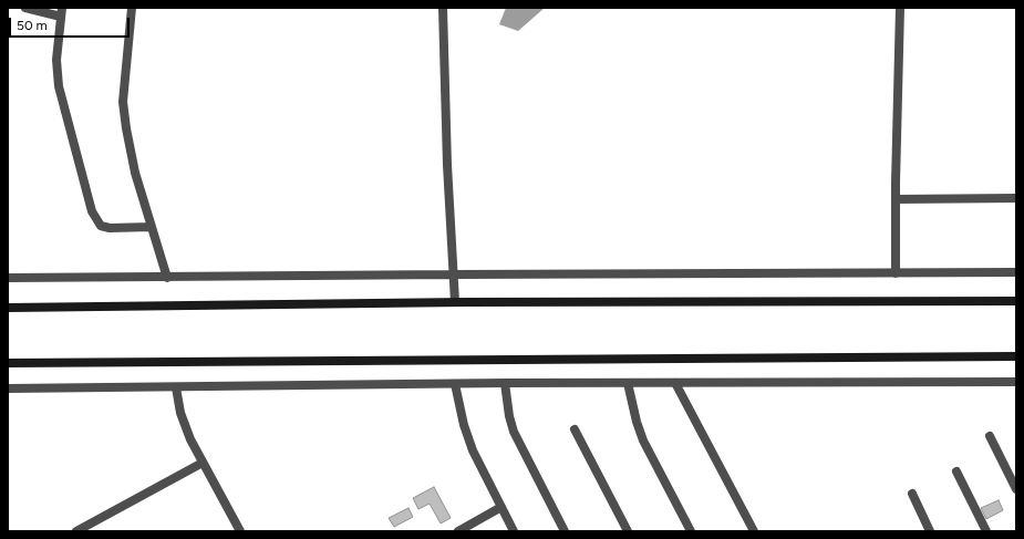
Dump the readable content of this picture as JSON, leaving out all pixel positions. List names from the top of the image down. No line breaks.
{"scale_bar":"50 m"}
